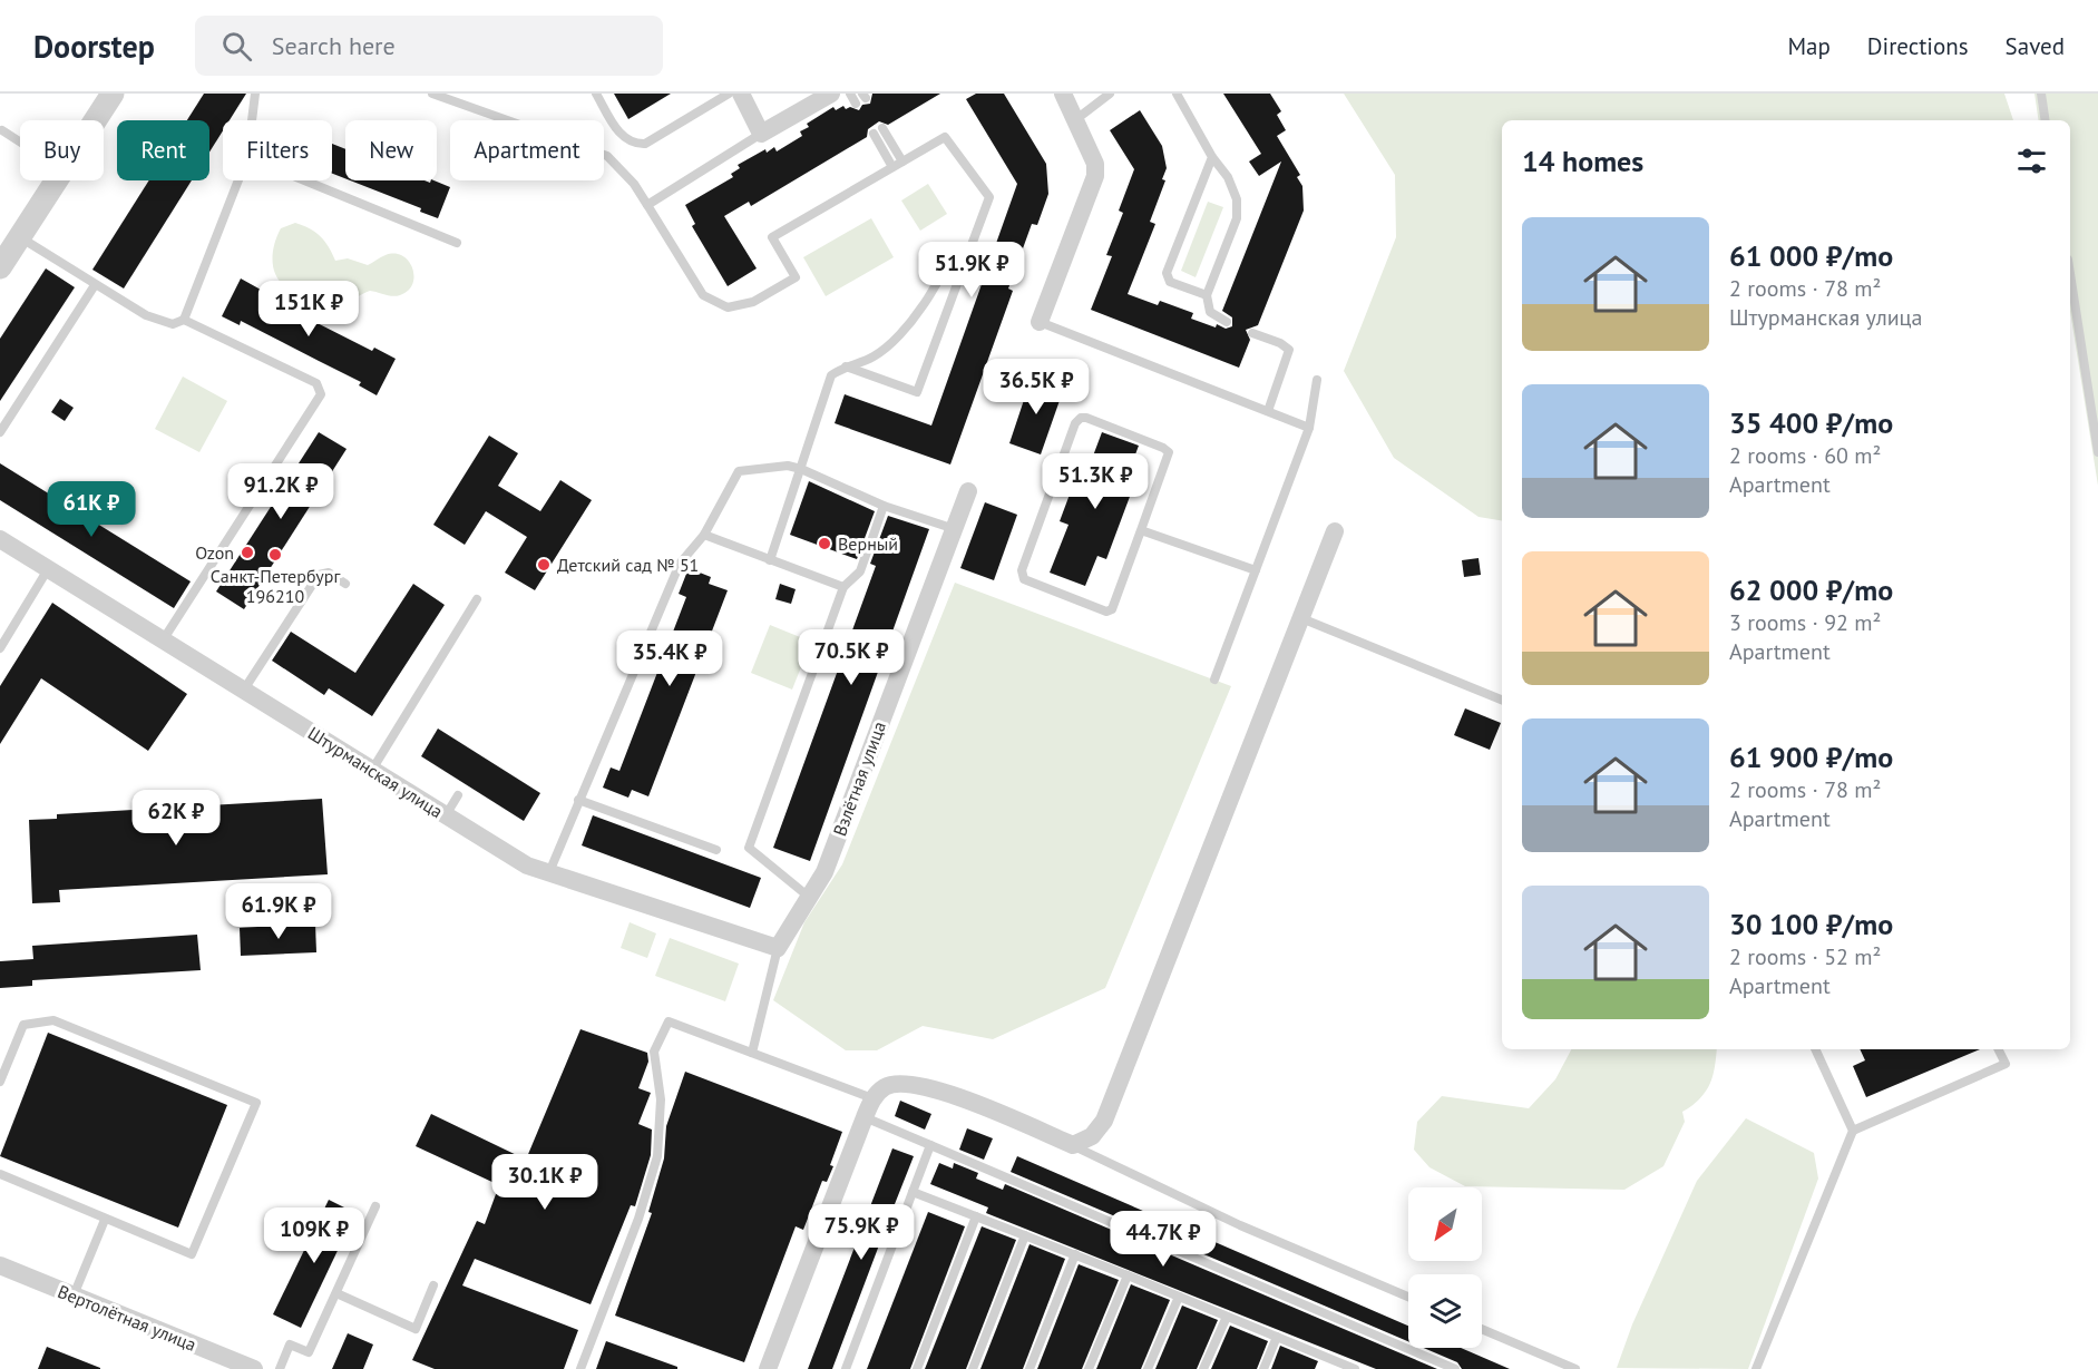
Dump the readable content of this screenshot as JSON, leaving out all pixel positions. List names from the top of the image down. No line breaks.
{"streets":{"street":["Штурманская улица","Взлётная улица","Вертолётная улица"]},"crossings":[["Штурманская улица","Взлётная улица"]],"places":["Верный","Ozon","Санкт-Петербург 196210","Детский сад № 51"],"north":"bottom left","page":{"header":"Doorstep","search":"Search here","nav":["Map","Directions","Saved"],"chip":["Buy","Rent","Filters","New","Apartment"],"heading":"14 homes","list":[{"name":"61 000 ₽/mo","note":"2 rooms · 78 m² · Штурманская улица"},{"name":"35 400 ₽/mo","note":"2 rooms · 60 m² · Apartment"},{"name":"62 000 ₽/mo","note":"3 rooms · 92 m² · Apartment"},{"name":"61 900 ₽/mo","note":"2 rooms · 78 m² · Apartment"},{"name":"30 100 ₽/mo","note":"2 rooms · 52 m² · Apartment"}],"price":["51.9K ₽","151K ₽","36.5K ₽","51.3K ₽","91.2K ₽","61K ₽","70.5K ₽","35.4K ₽","62K ₽","61.9K ₽","30.1K ₽","75.9K ₽","109K ₽","44.7K ₽"]}}
